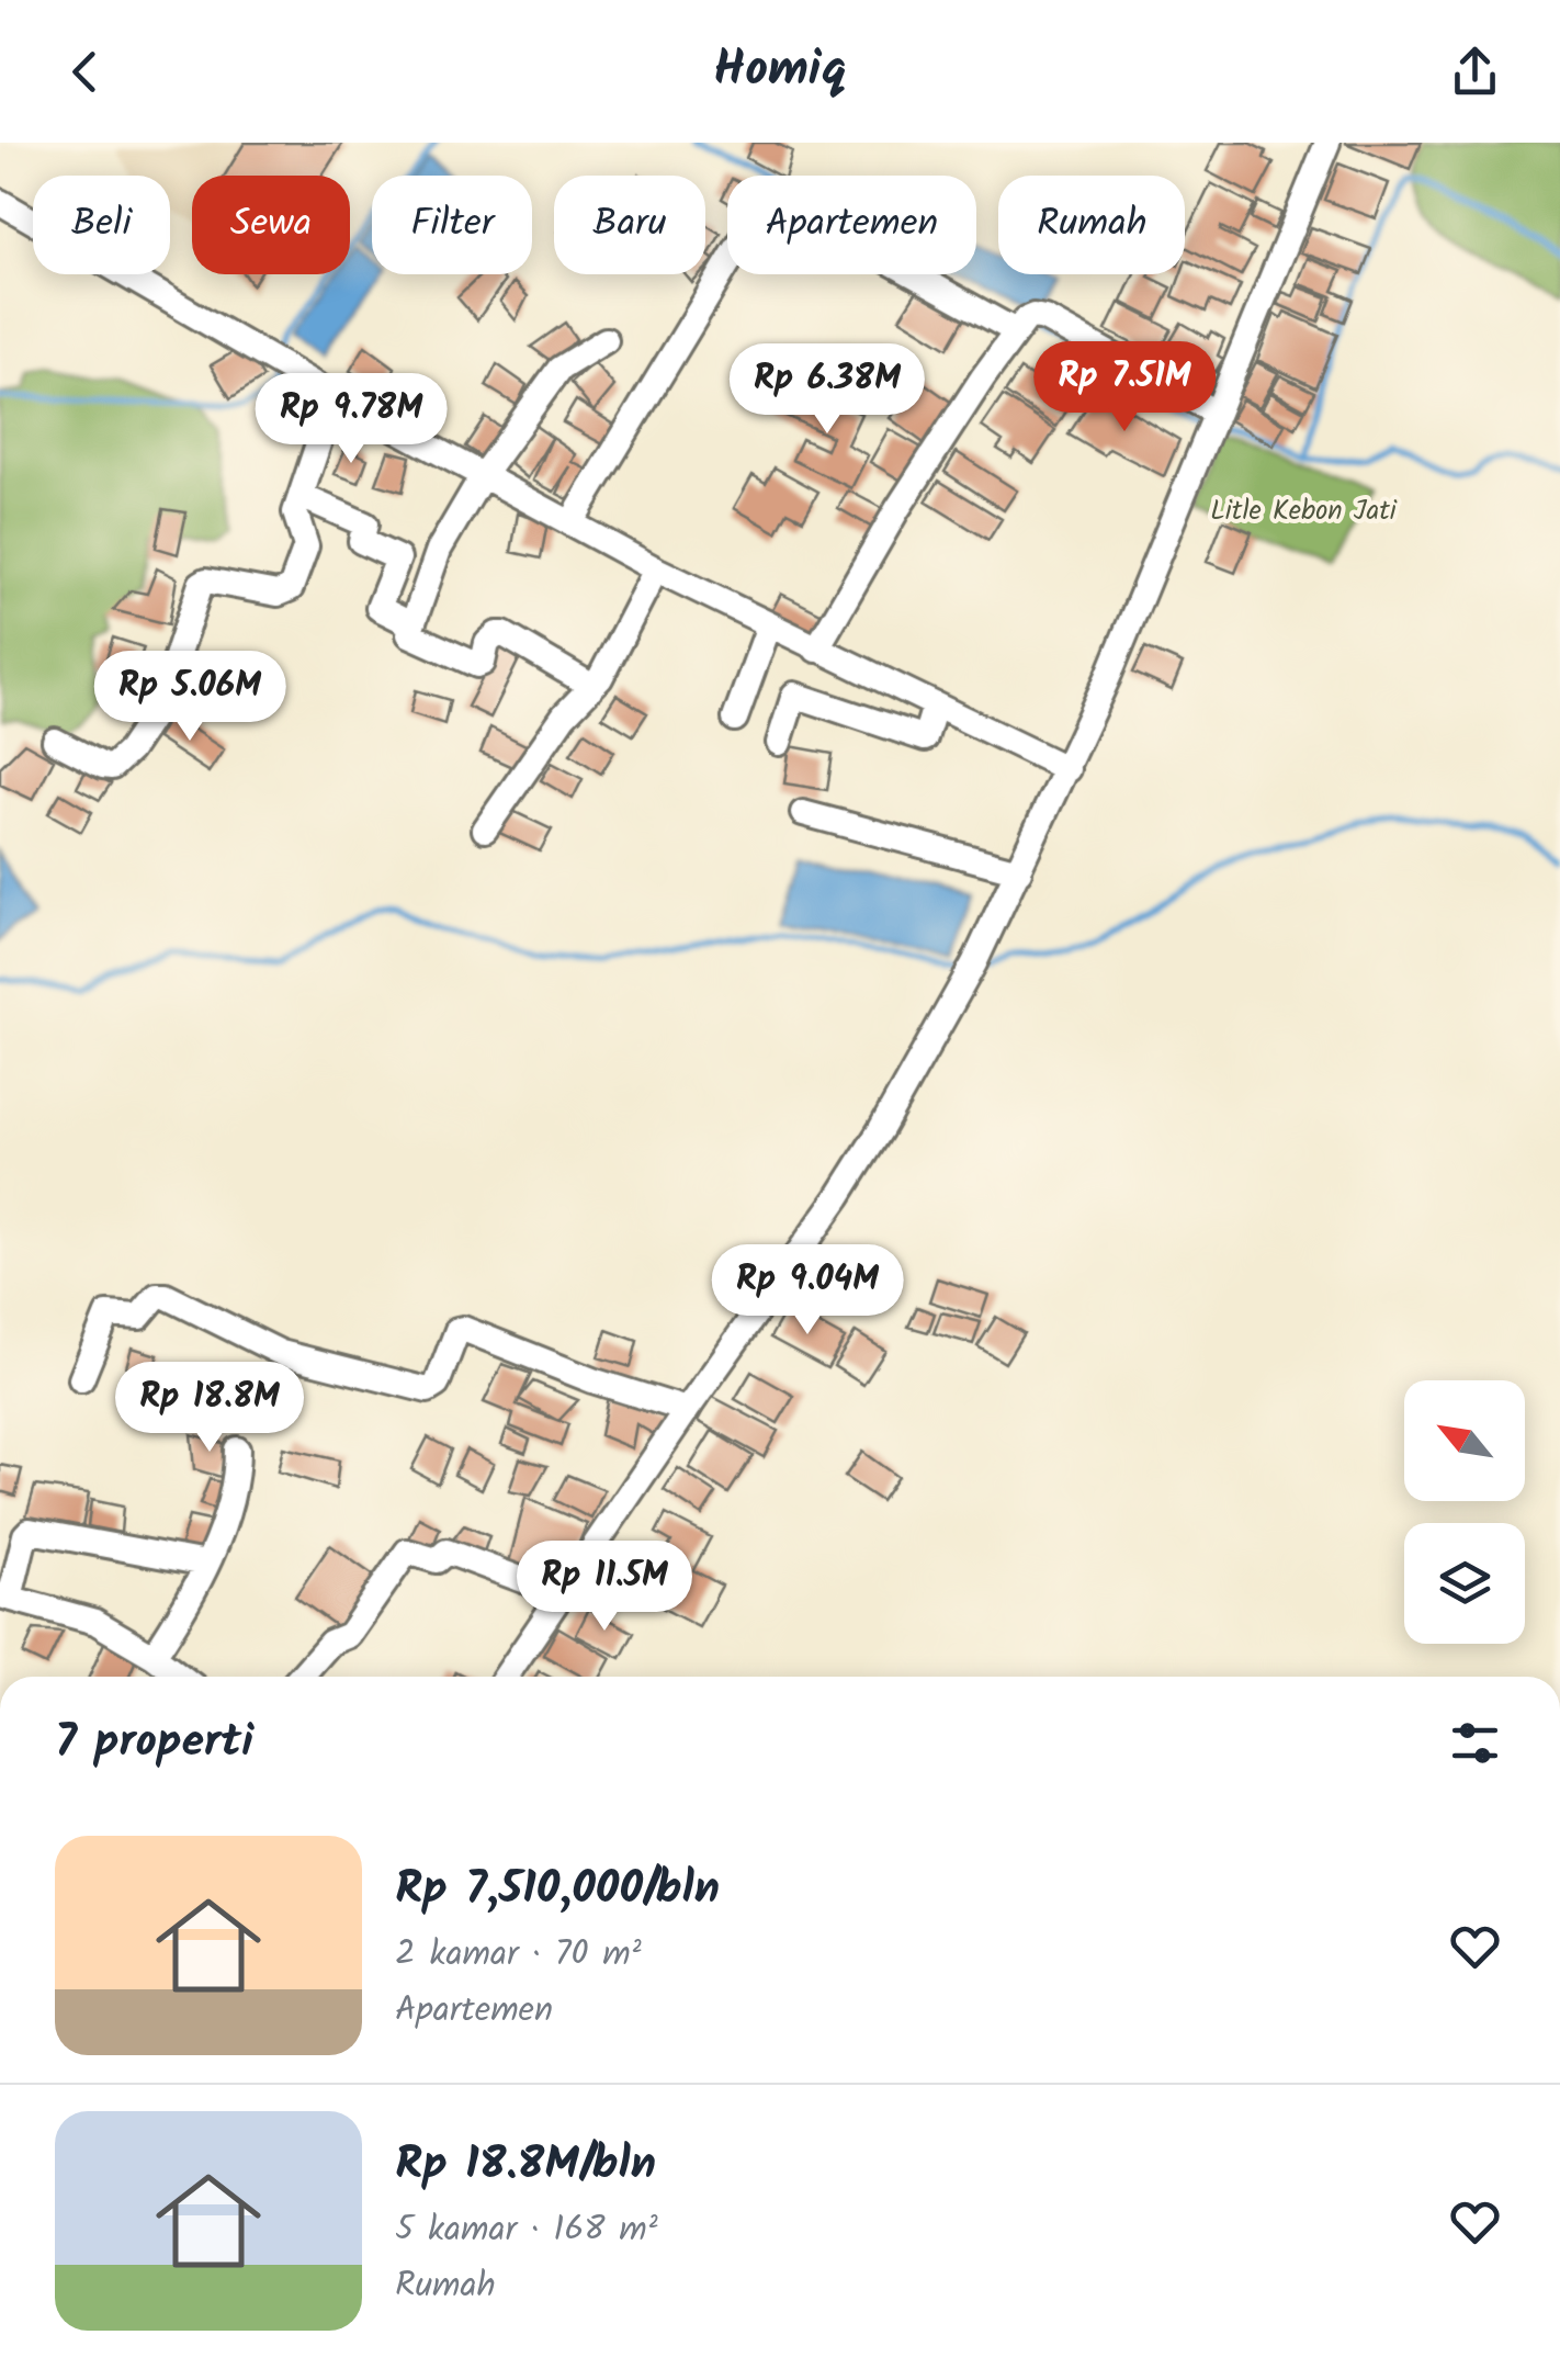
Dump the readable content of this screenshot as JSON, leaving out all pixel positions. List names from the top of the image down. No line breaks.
{"parks":["Litle Kebon Jati"],"north":"top left","page":{"header":"Homiq","chip":["Beli","Sewa","Filter","Baru","Apartemen","Rumah"],"price":["Rp 7.51M","Rp 6.38M","Rp 9.78M","Rp 5.06M","Rp 9.04M","Rp 18.8M","Rp 11.5M"],"heading":"7 properti","list":[{"name":"Rp 7,510,000/bln","note":"2 kamar · 70 m² · Apartemen"},{"name":"Rp 18.8M/bln","note":"5 kamar · 168 m² · Rumah"}]}}
